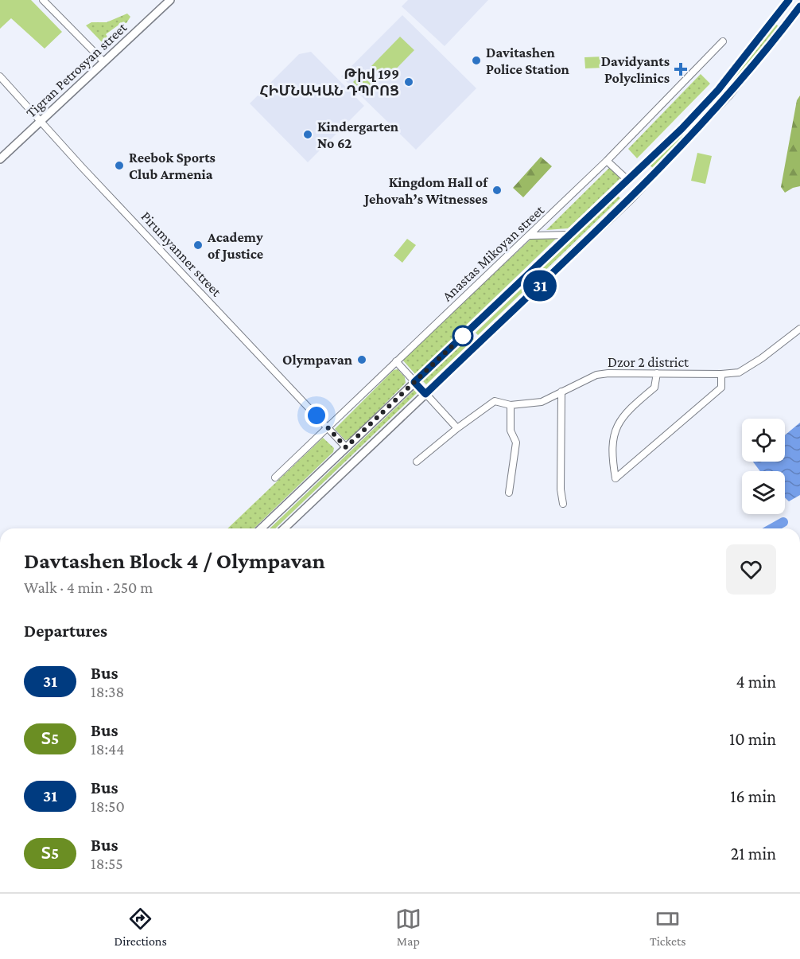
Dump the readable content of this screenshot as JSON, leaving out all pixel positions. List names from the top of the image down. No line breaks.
{"streets":{"main road":["Tigran Petrosyan street"],"street":["Anastas Mikoyan street","Pirumyanner street","Dzor 2 district"]},"crossings":[["Tigran Petrosyan street","Pirumyanner street"],["Anastas Mikoyan street","Pirumyanner street"]],"places":{"other":["Davitashen Police Station","Թիվ 199 ՀԻՄՆԱԿԱՆ ԴՊՐՈՑ","Kindergarten No 62","Reebok Sports Club Armenia","Kingdom Hall of Jehovah’s Witnesses","Academy of Justice","Olympavan"],"health":["Davidyants Polyclinics"]},"lines":["bus line 31"],"page":{"on_map":"31","heading":[["Davtashen Block 4 / Olympavan","Walk · 4 min · 250 m"],"Departures"],"list":[{"mark":"31","name":"Bus","note":"18:38","value":"4 min"},{"mark":"Տ5","name":"Bus","note":"18:44","value":"10 min"},{"mark":"31","name":"Bus","note":"18:50","value":"16 min"},{"mark":"Տ5","name":"Bus","note":"18:55","value":"21 min"}],"tabs":["Directions","Map","Tickets"]}}
